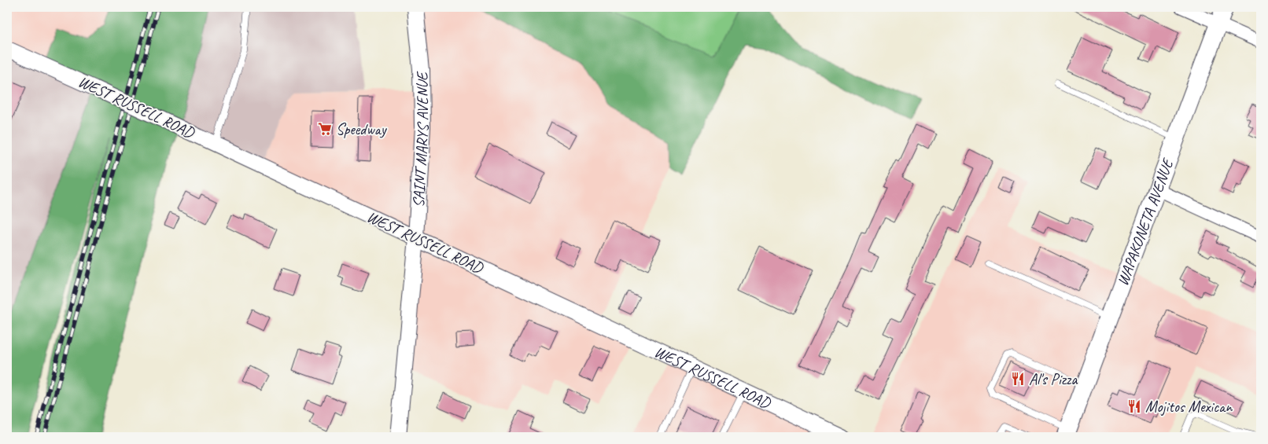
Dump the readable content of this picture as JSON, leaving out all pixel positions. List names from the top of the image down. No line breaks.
{"streets":{"main road":["WEST RUSSELL ROAD","SAINT MARYS AVENUE","WAPAKONETA AVENUE"]},"crossings":[["WEST RUSSELL ROAD","SAINT MARYS AVENUE"]],"places":{"supermarket":["Speedway"],"restaurant":["Al's Pizza","Mojitos Mexican"]}}
